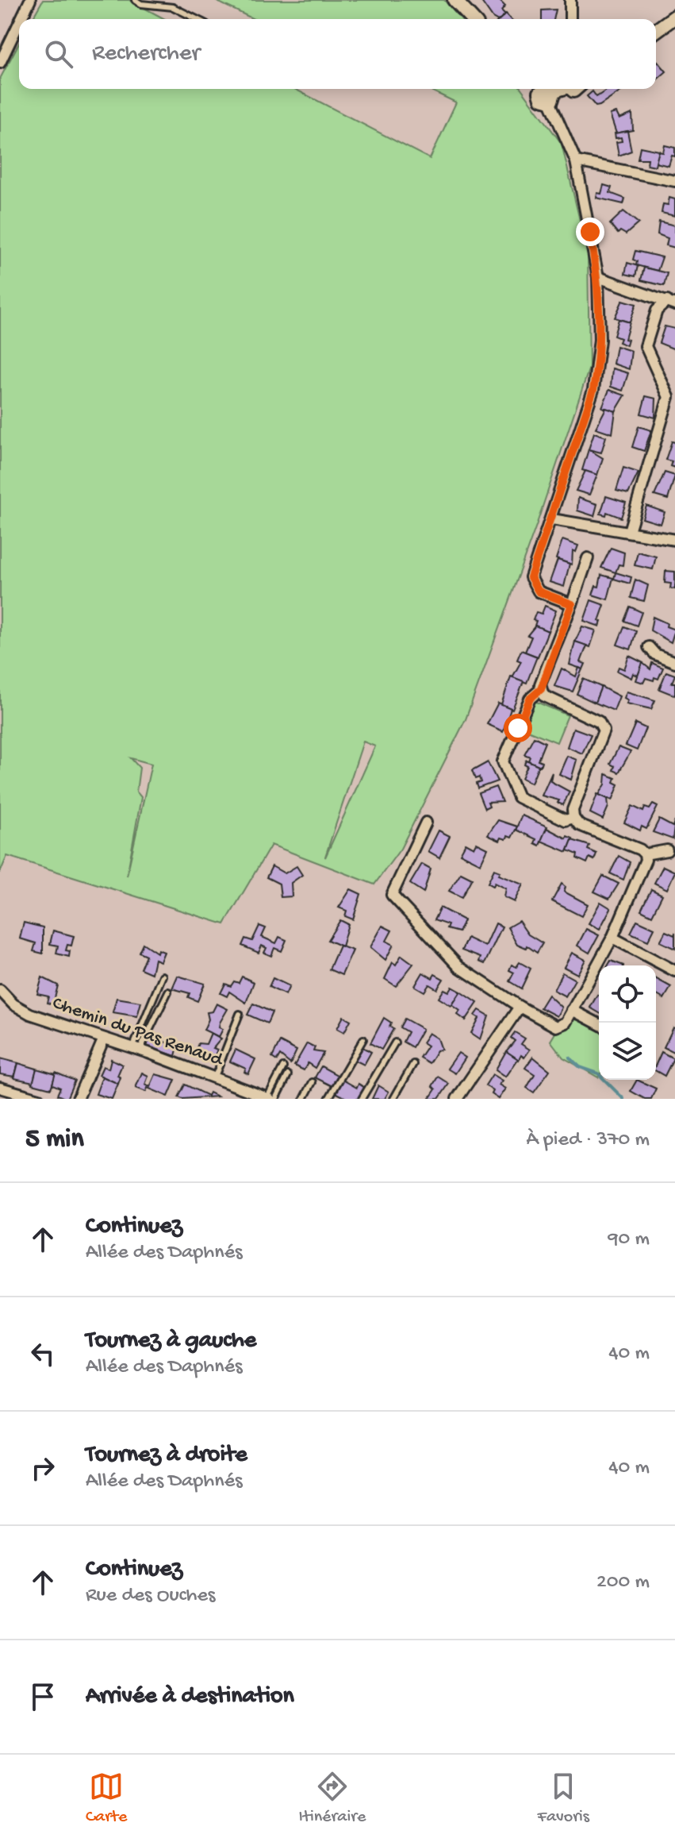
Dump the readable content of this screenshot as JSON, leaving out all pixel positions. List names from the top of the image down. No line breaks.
{"streets":{"street":["Chemin du Pas Renaud"]},"page":{"search":"Rechercher","heading":["5 min","À pied · 370 m"],"list":[["Continuez","Allée des Daphnés","90 m"],["Tournez à gauche","Allée des Daphnés","40 m"],["Tournez à droite","Allée des Daphnés","40 m"],["Continuez","Rue des Ouches","200 m"],"Arrivée à destination"],"nav":["Carte","Itinéraire","Favoris"]}}
